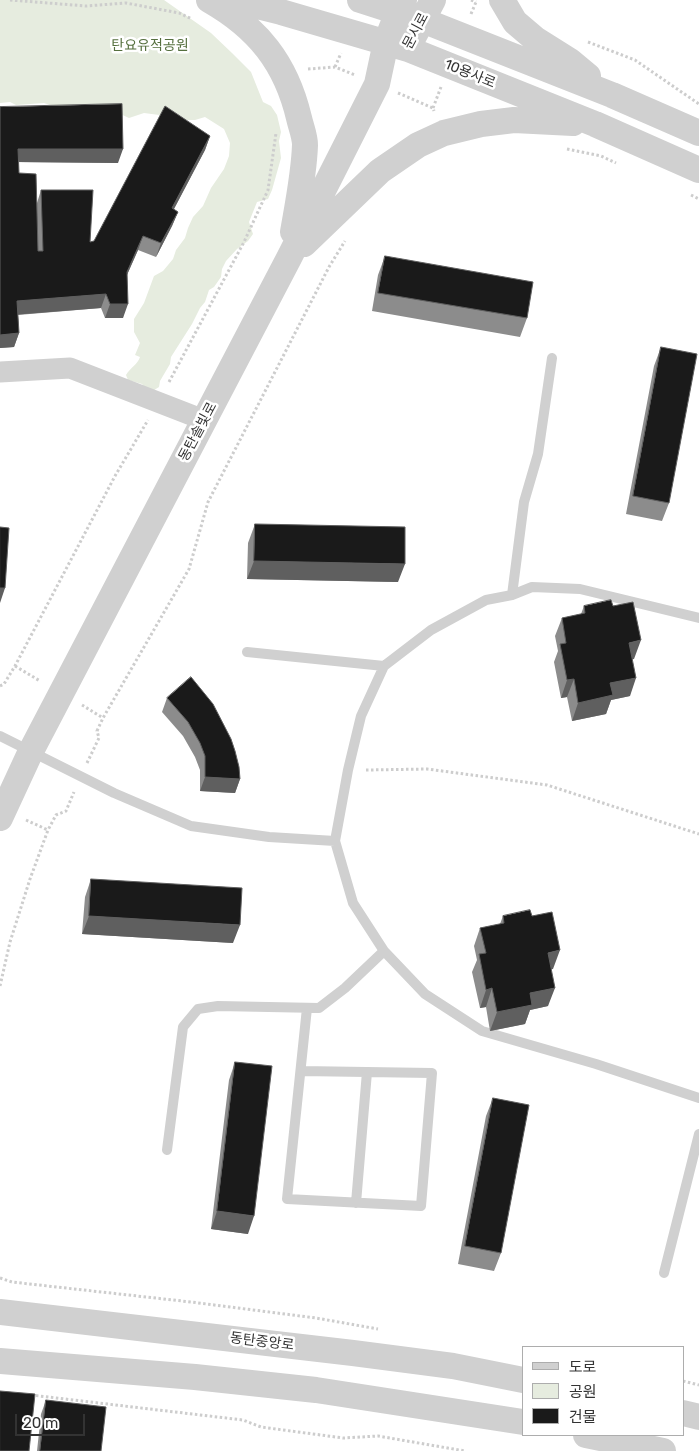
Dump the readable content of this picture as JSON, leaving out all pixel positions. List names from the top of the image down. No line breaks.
{"streets":{"street":["문시로","10용사로","동탄솔빛로","동탄중앙로"]},"crossings":[["문시로","10용사로"],["문시로","동탄솔빛로"],["10용사로","동탄솔빛로"]],"parks":["탄요유적공원"],"legend":["도로","공원","건물"],"scale_bar":"20 m"}
